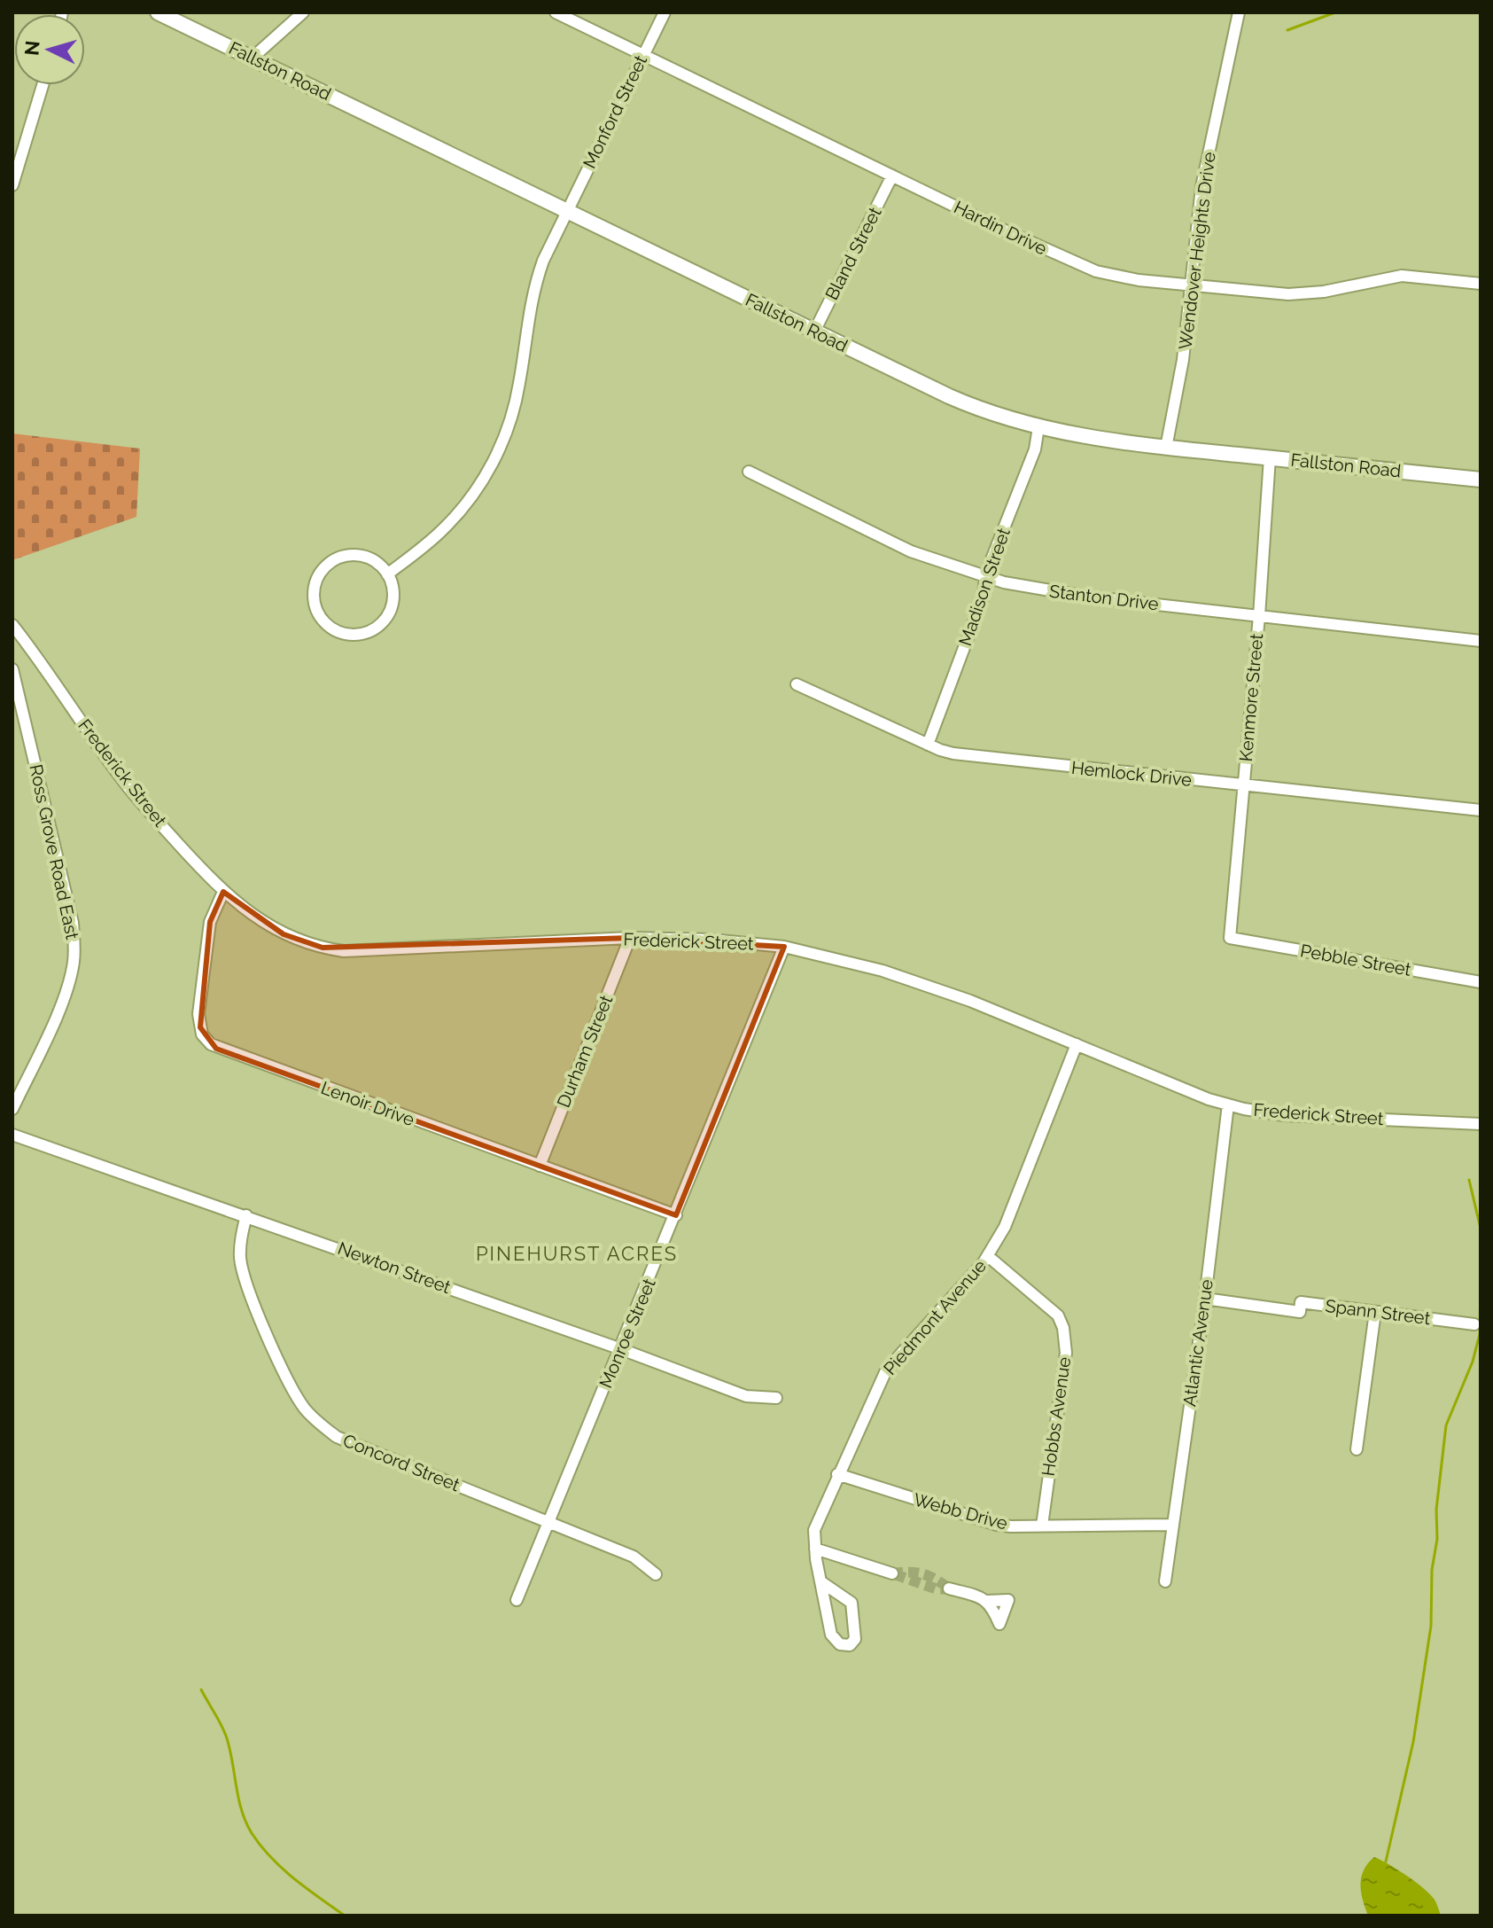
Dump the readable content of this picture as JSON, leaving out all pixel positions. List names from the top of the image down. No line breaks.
{"streets":{"main road":["Fallston Road"],"street":["Monford Street","Hardin Drive","Wendover Heights Drive","Bland Street","Madison Street","Stanton Drive","Kenmore Street","Frederick Street","Hemlock Drive","Ross Grove Road East","Pebble Street","Durham Street","Lenoir Drive","Newton Street","Spann Street","Piedmont Avenue","Monroe Street","Atlantic Avenue","Hobbs Avenue","Concord Street","Webb Drive"]},"crossings":[["Fallston Road","Monford Street"],["Fallston Road","Wendover Heights Drive"],["Fallston Road","Bland Street"],["Fallston Road","Madison Street"],["Fallston Road","Kenmore Street"],["Monford Street","Hardin Drive"],["Hardin Drive","Wendover Heights Drive"],["Hardin Drive","Bland Street"],["Madison Street","Stanton Drive"],["Madison Street","Hemlock Drive"],["Stanton Drive","Kenmore Street"],["Kenmore Street","Hemlock Drive"],["Kenmore Street","Pebble Street"],["Frederick Street","Durham Street"],["Frederick Street","Lenoir Drive"],["Frederick Street","Piedmont Avenue"],["Frederick Street","Monroe Street"],["Frederick Street","Atlantic Avenue"],["Durham Street","Lenoir Drive"],["Lenoir Drive","Monroe Street"],["Newton Street","Monroe Street"],["Newton Street","Concord Street"],["Spann Street","Atlantic Avenue"],["Piedmont Avenue","Hobbs Avenue"],["Piedmont Avenue","Webb Drive"],["Monroe Street","Concord Street"],["Atlantic Avenue","Webb Drive"],["Hobbs Avenue","Webb Drive"]],"districts":["PINEHURST ACRES"],"north":"left"}
